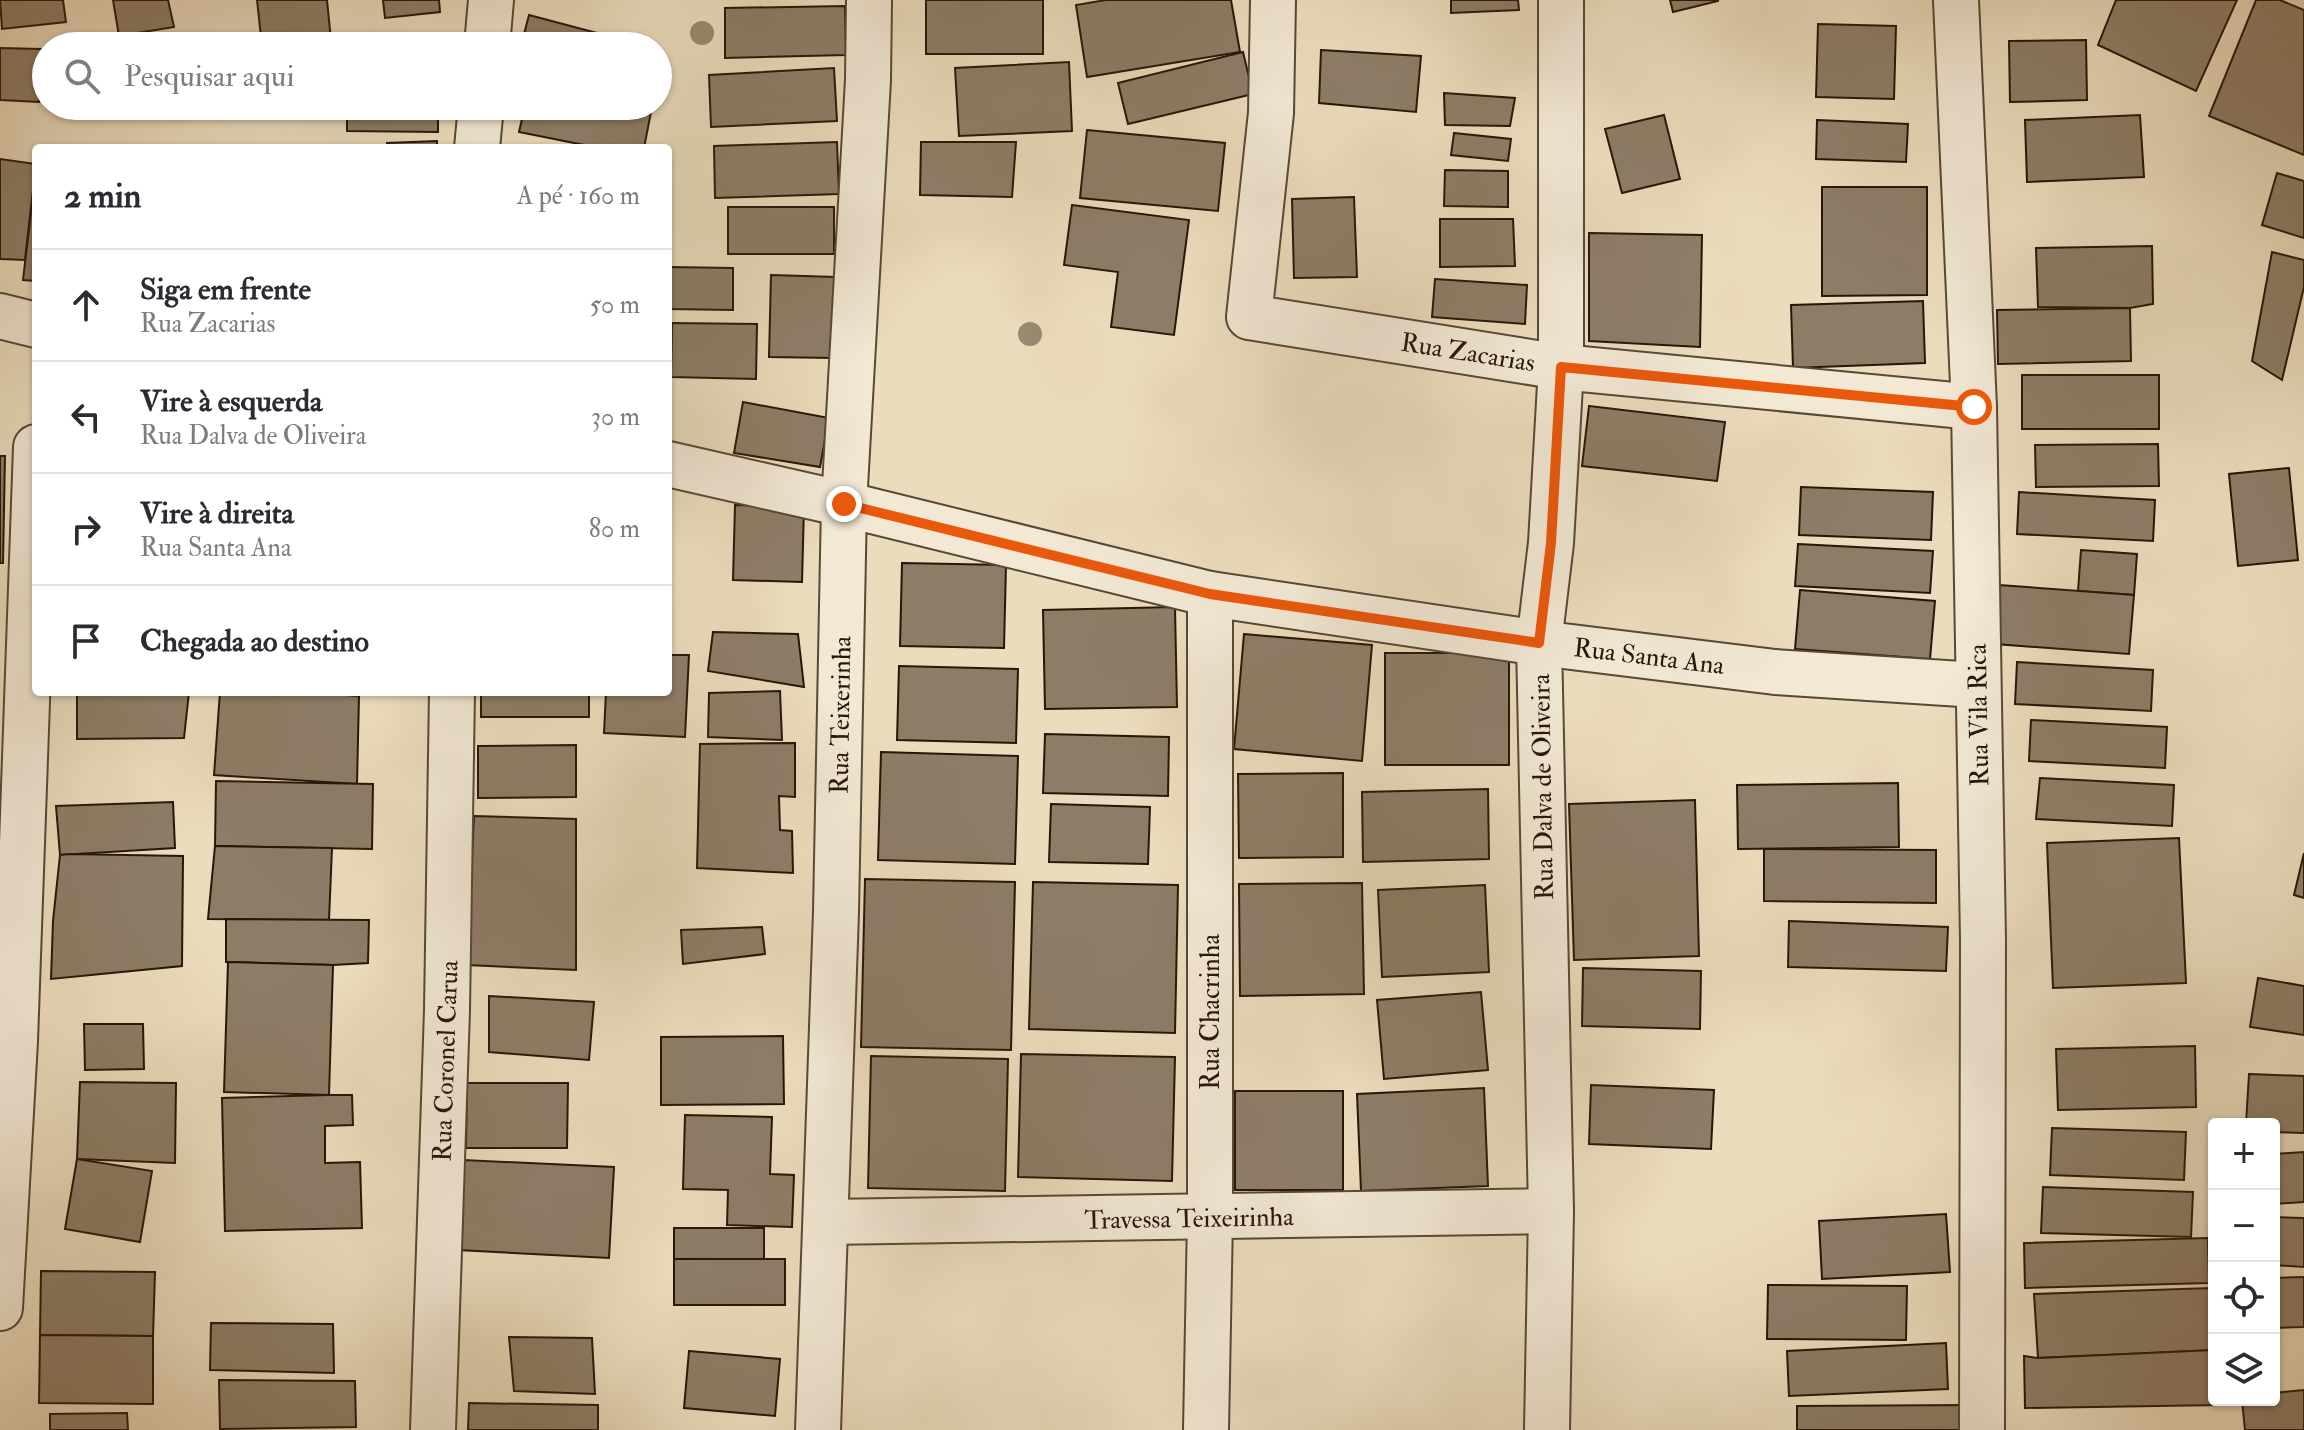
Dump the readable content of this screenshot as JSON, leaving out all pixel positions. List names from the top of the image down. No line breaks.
{"streets":{"street":["Rua Zacarias","Rua Santa Ana","Rua Teixerinha","Rua Vila Rica","Rua Dalva de Oliveira","Rua Chacrinha","Rua Coronel Carua","Travessa Teixeirinha"]},"crossings":[["Rua Zacarias","Rua Vila Rica"],["Rua Zacarias","Rua Dalva de Oliveira"],["Rua Santa Ana","Rua Teixerinha"],["Rua Santa Ana","Rua Vila Rica"],["Rua Santa Ana","Rua Dalva de Oliveira"],["Rua Santa Ana","Rua Chacrinha"],["Rua Teixerinha","Travessa Teixeirinha"],["Rua Dalva de Oliveira","Travessa Teixeirinha"],["Rua Chacrinha","Travessa Teixeirinha"]],"page":{"search":"Pesquisar aqui","heading":["2 min","A pé · 160 m"],"list":[["Siga em frente","Rua Zacarias","50 m"],["Vire à esquerda","Rua Dalva de Oliveira","30 m"],["Vire à direita","Rua Santa Ana","80 m"],"Chegada ao destino"],"map_buttons":["+","−"]}}
